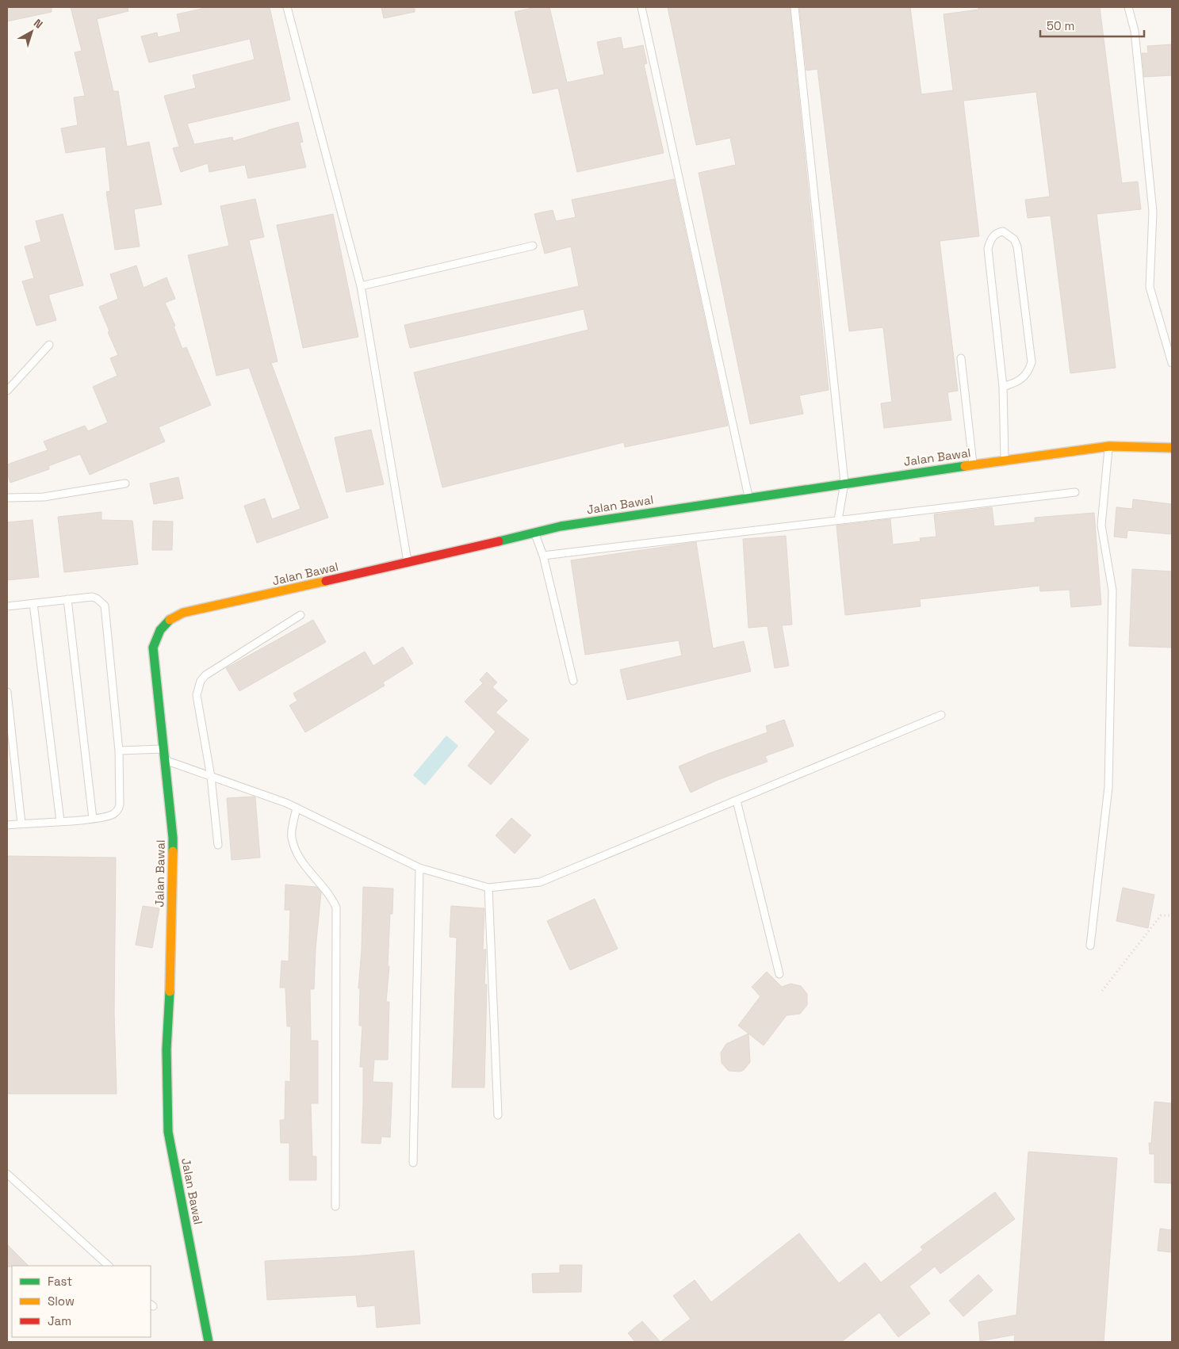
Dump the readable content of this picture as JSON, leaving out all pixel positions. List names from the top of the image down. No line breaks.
{"streets":{"street":["Jalan Bawal"]},"legend":["Fast","Slow","Jam"],"scale_bar":"50 m","north":"top right"}
